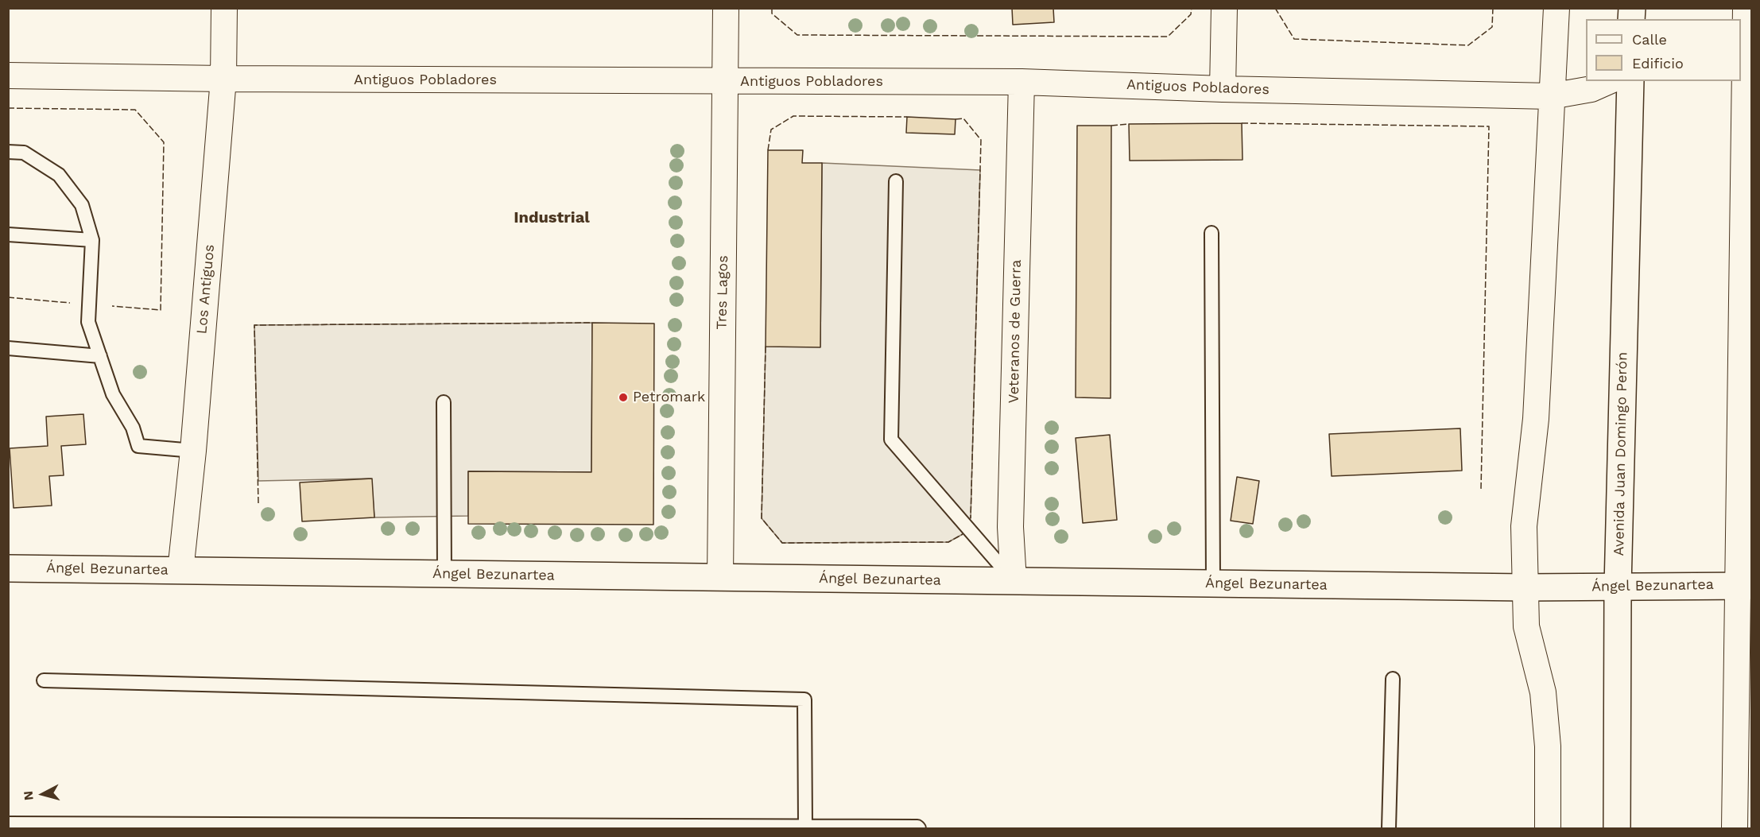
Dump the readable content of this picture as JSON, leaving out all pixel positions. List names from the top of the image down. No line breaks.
{"streets":{"street":["Antiguos Pobladores","Los Antiguos","Tres Lagos","Veteranos de Guerra","Avenida Juan Domingo Perón","Ángel Bezunartea"]},"crossings":[["Antiguos Pobladores","Los Antiguos"],["Antiguos Pobladores","Tres Lagos"],["Antiguos Pobladores","Veteranos de Guerra"],["Los Antiguos","Ángel Bezunartea"],["Tres Lagos","Ángel Bezunartea"],["Veteranos de Guerra","Ángel Bezunartea"],["Avenida Juan Domingo Perón","Ángel Bezunartea"]],"districts":["Industrial"],"places":["Petromark"],"legend":["Calle","Edificio"],"north":"left"}
